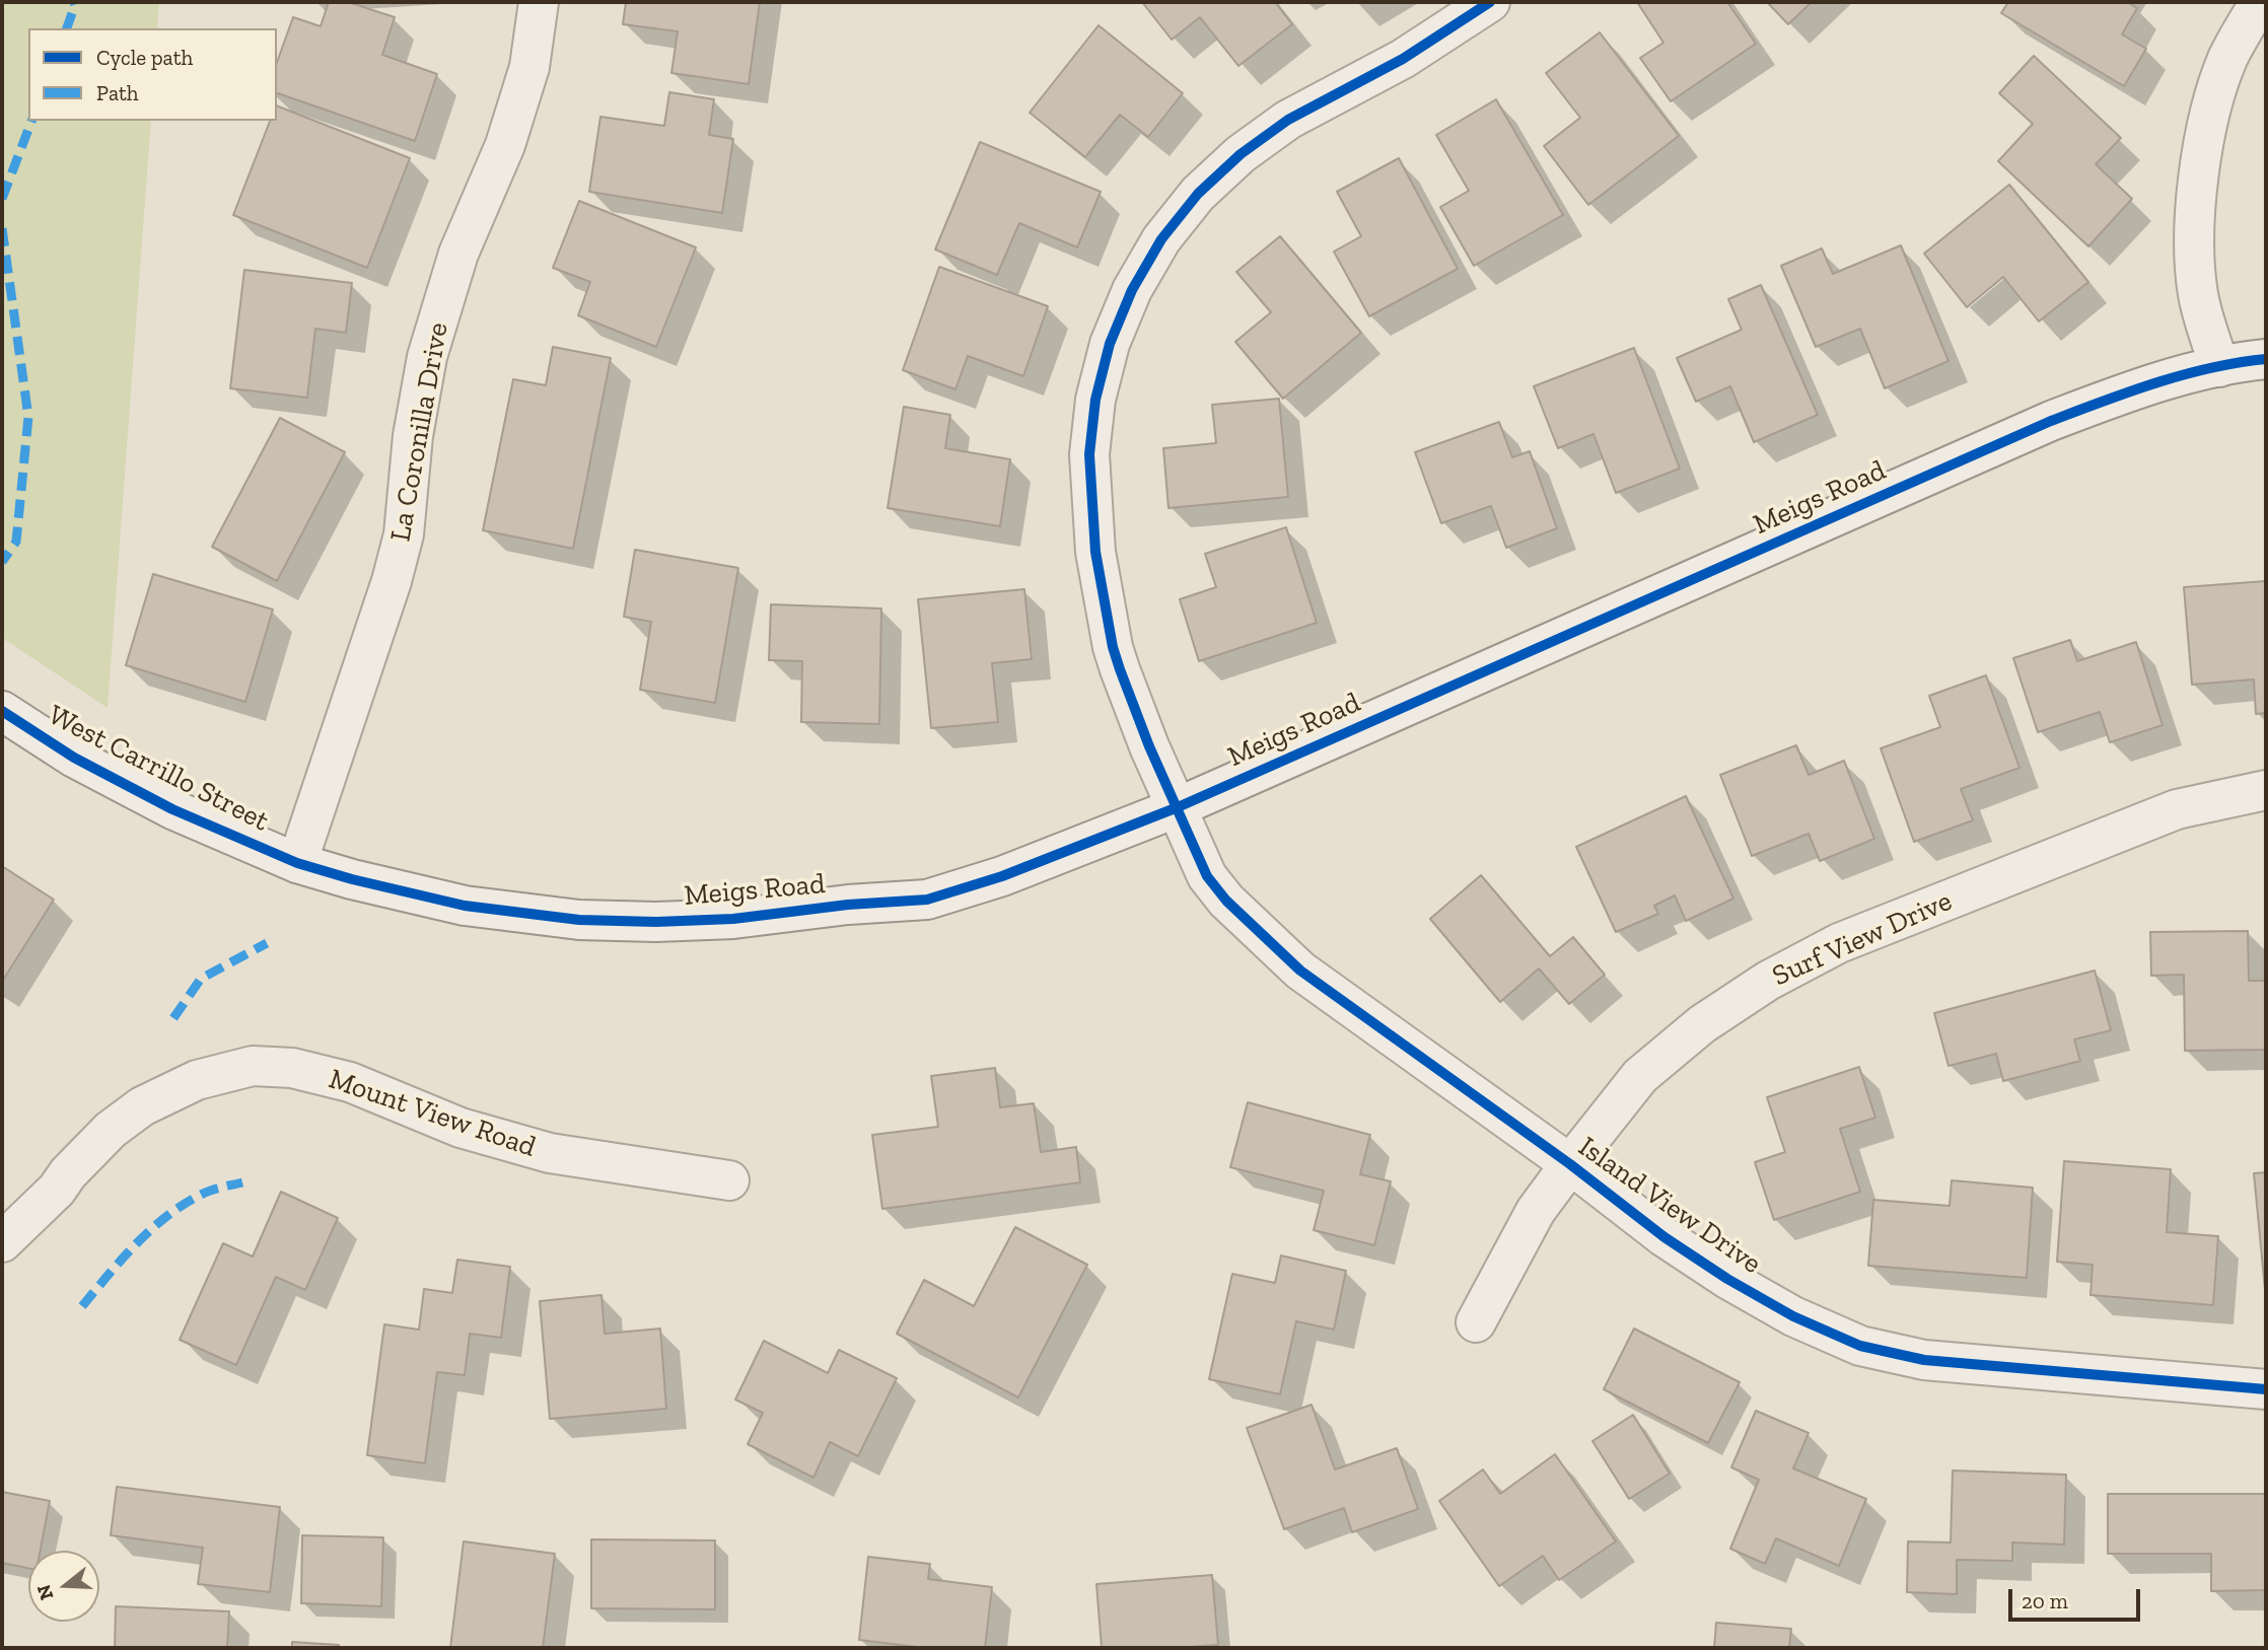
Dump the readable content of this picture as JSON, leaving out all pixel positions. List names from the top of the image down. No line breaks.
{"streets":{"street":["La Coronilla Drive","Meigs Road","West Carrillo Street","Surf View Drive","Mount View Road","Island View Drive"]},"crossings":[["La Coronilla Drive","Meigs Road"],["La Coronilla Drive","West Carrillo Street"],["Meigs Road","West Carrillo Street"],["Meigs Road","Island View Drive"],["Surf View Drive","Island View Drive"]],"legend":["Cycle path","Path"],"scale_bar":"20 m","north":"left"}
